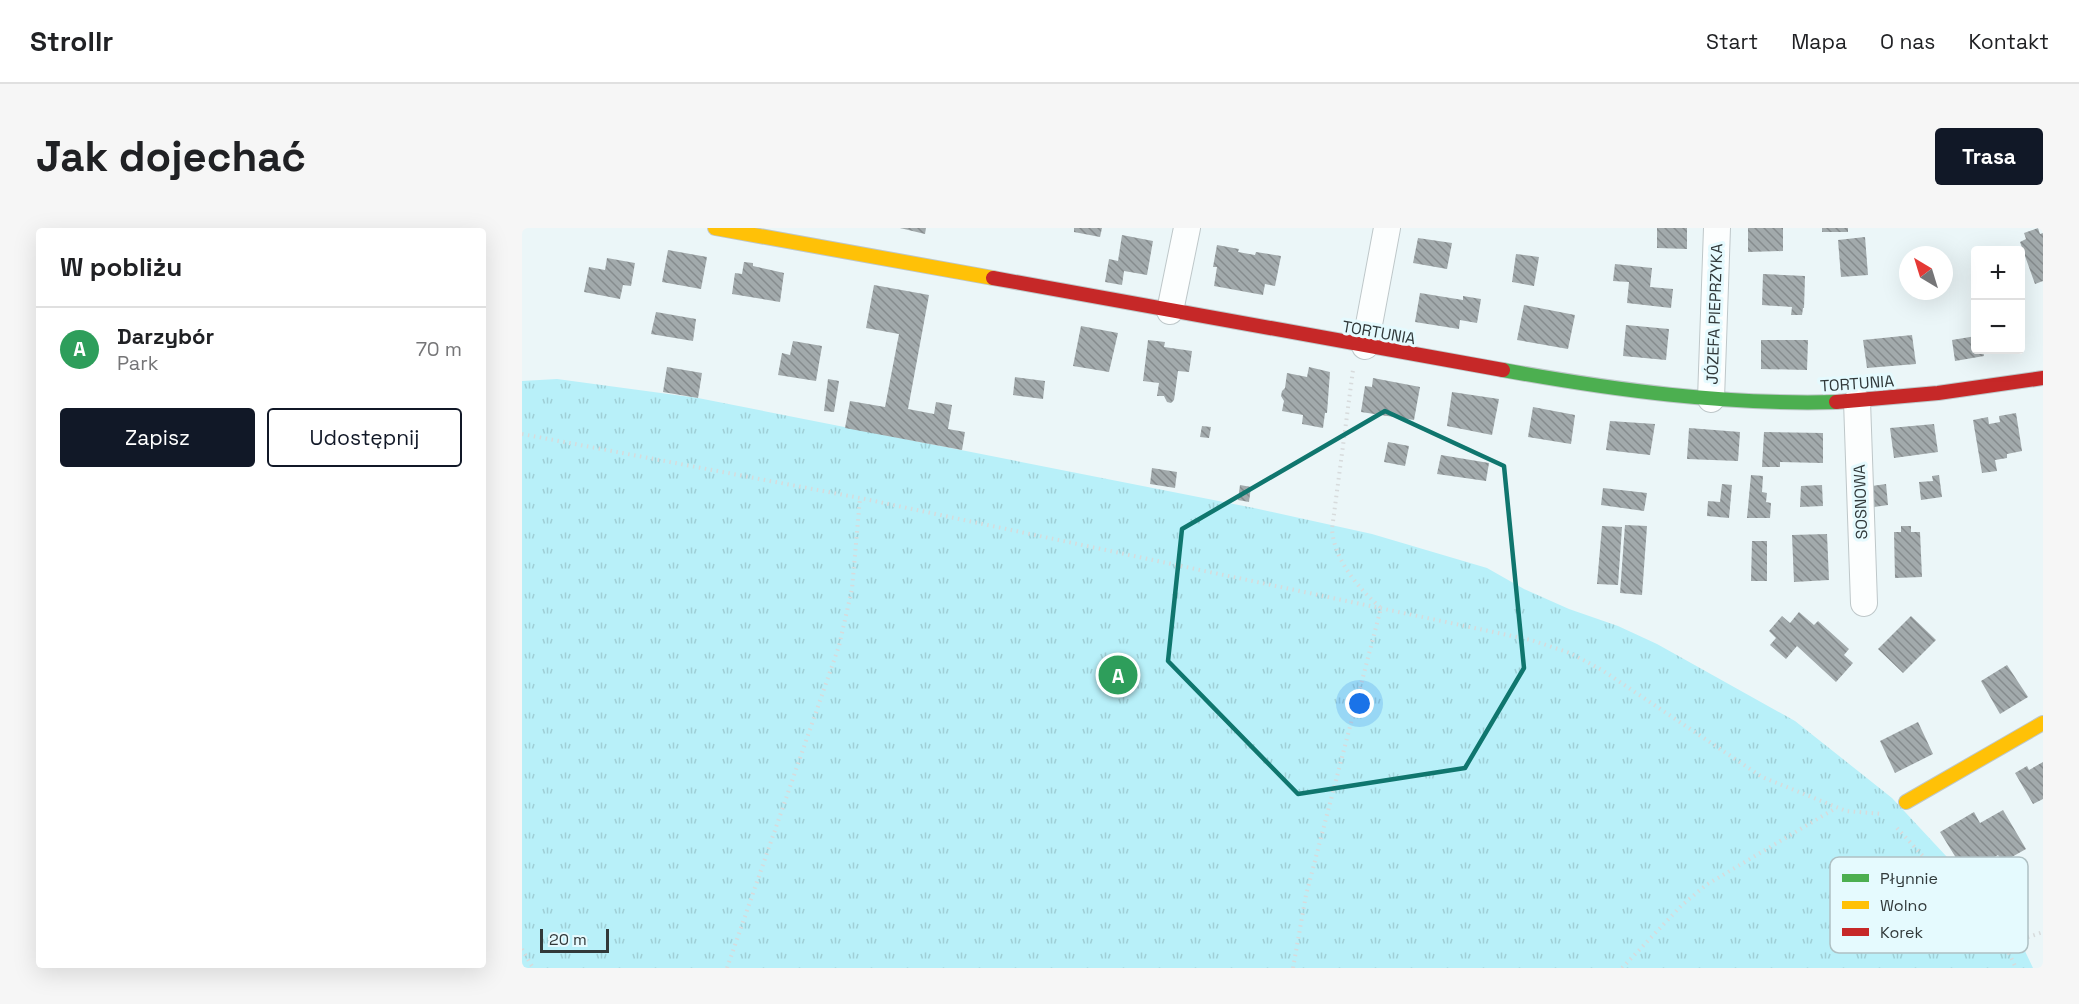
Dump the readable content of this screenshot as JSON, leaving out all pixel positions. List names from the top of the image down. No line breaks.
{"streets":{"street":["JÓZEFA PIEPRZYKA","TORTUNIA","SOSNOWA"]},"crossings":[["JÓZEFA PIEPRZYKA","TORTUNIA"],["TORTUNIA","SOSNOWA"]],"legend":["Płynnie","Wolno","Korek"],"scale_bar":"20 m","north":"top left","page":{"header":"Strollr","nav":["Start","Mapa","O nas","Kontakt"],"buttons":["Trasa",["Zapisz","Udostępnij"]],"title":"Jak dojechać","heading":"W pobliżu","map_buttons":["+","−"],"list":[{"mark":"A","name":"Darzybór","note":"Park","value":"70 m"}],"pins":"A","scale":"20 m"}}
